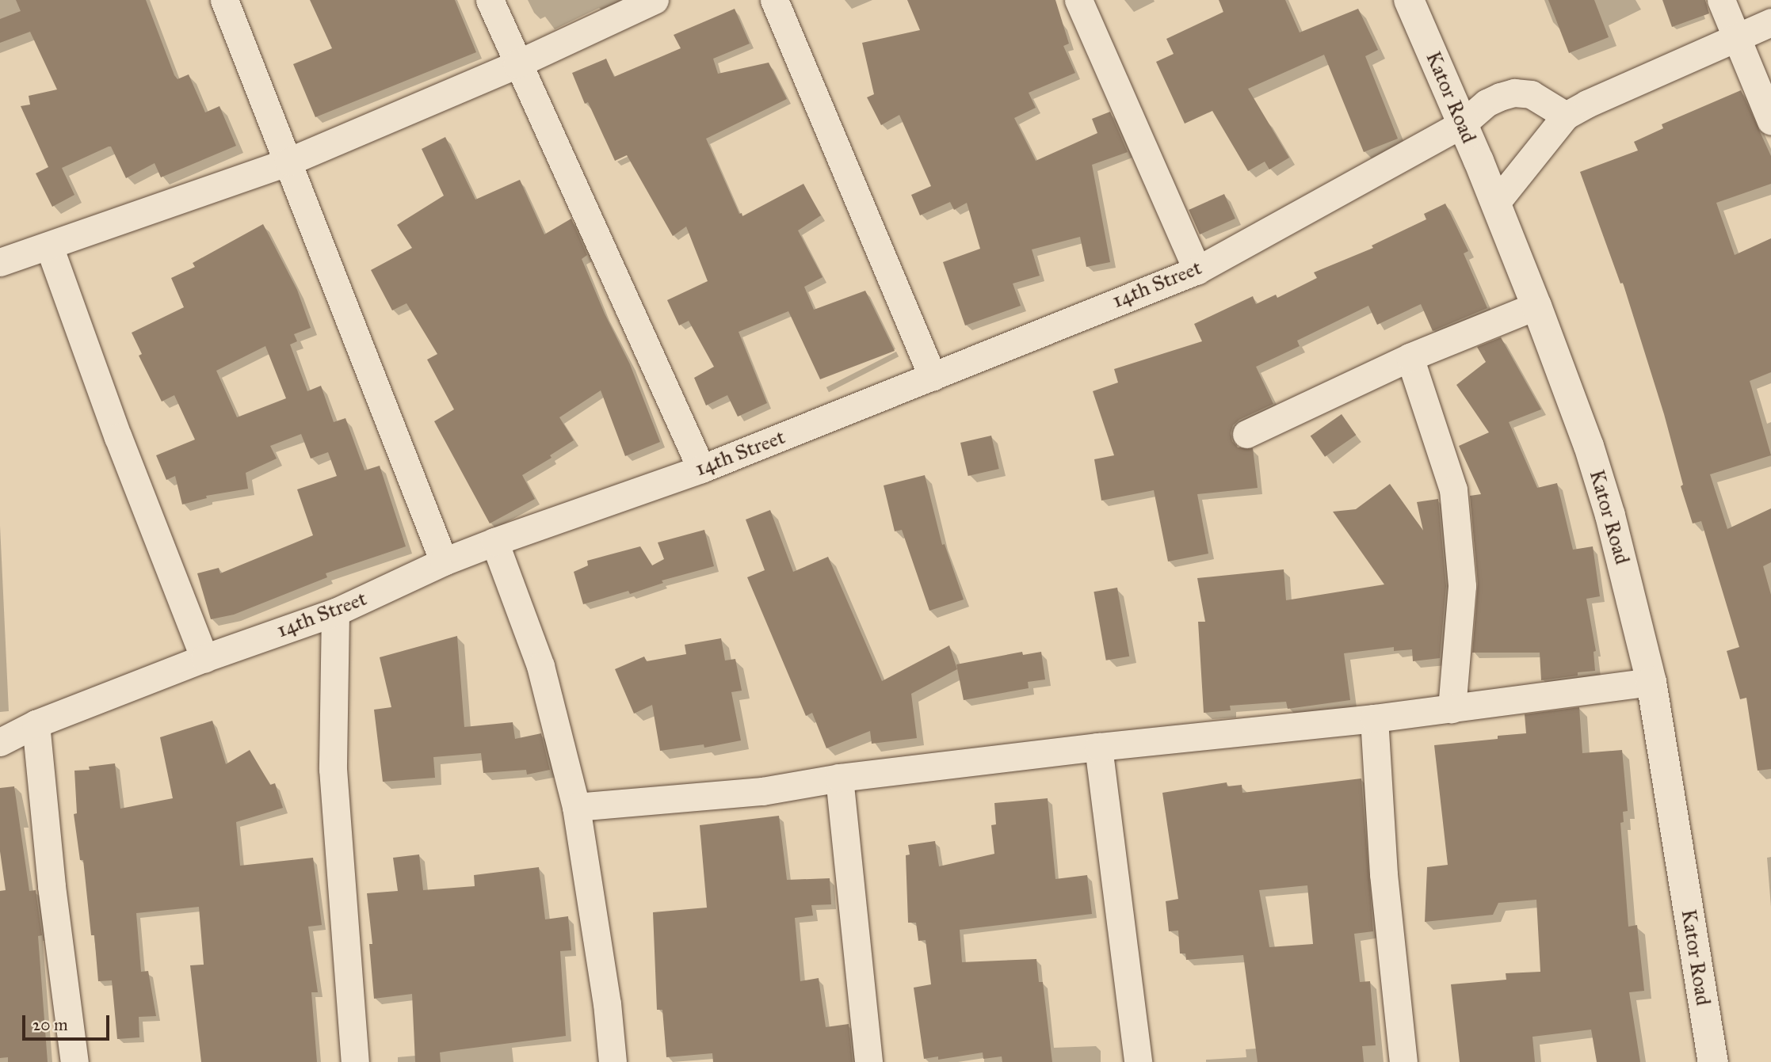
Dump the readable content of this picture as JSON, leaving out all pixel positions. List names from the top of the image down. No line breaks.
{"streets":{"main road":["Kator Road"],"street":["14th Street"]},"crossings":[["Kator Road","14th Street"]],"scale_bar":"20 m"}
